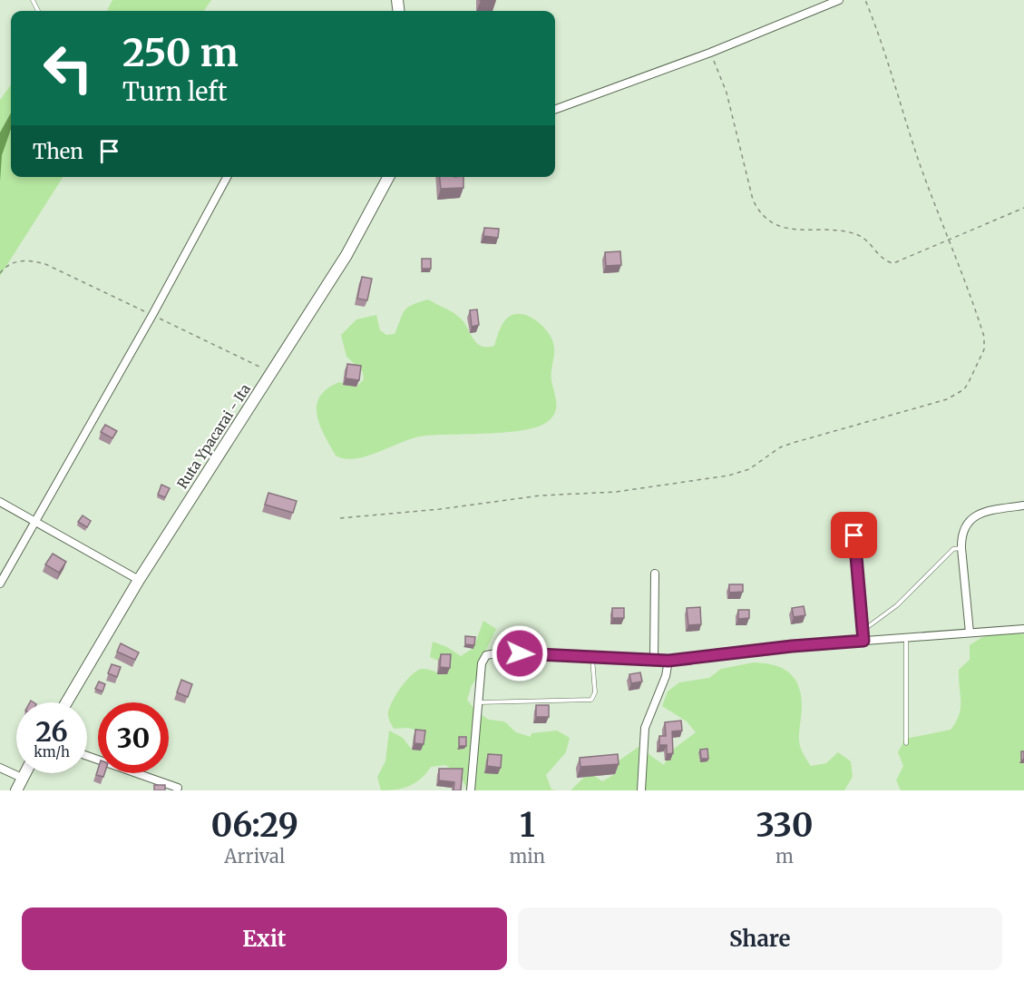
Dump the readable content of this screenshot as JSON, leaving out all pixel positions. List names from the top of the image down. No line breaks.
{"streets":{"street":["Ruta Ypacarai - Ita"]},"page":{"turn":["250 m","Turn left"],"then":"Then","speed":"26 km/h","limit":"30","eta":["06:29","Arrival","1","min","330","m"],"buttons":["Exit","Share"]}}
